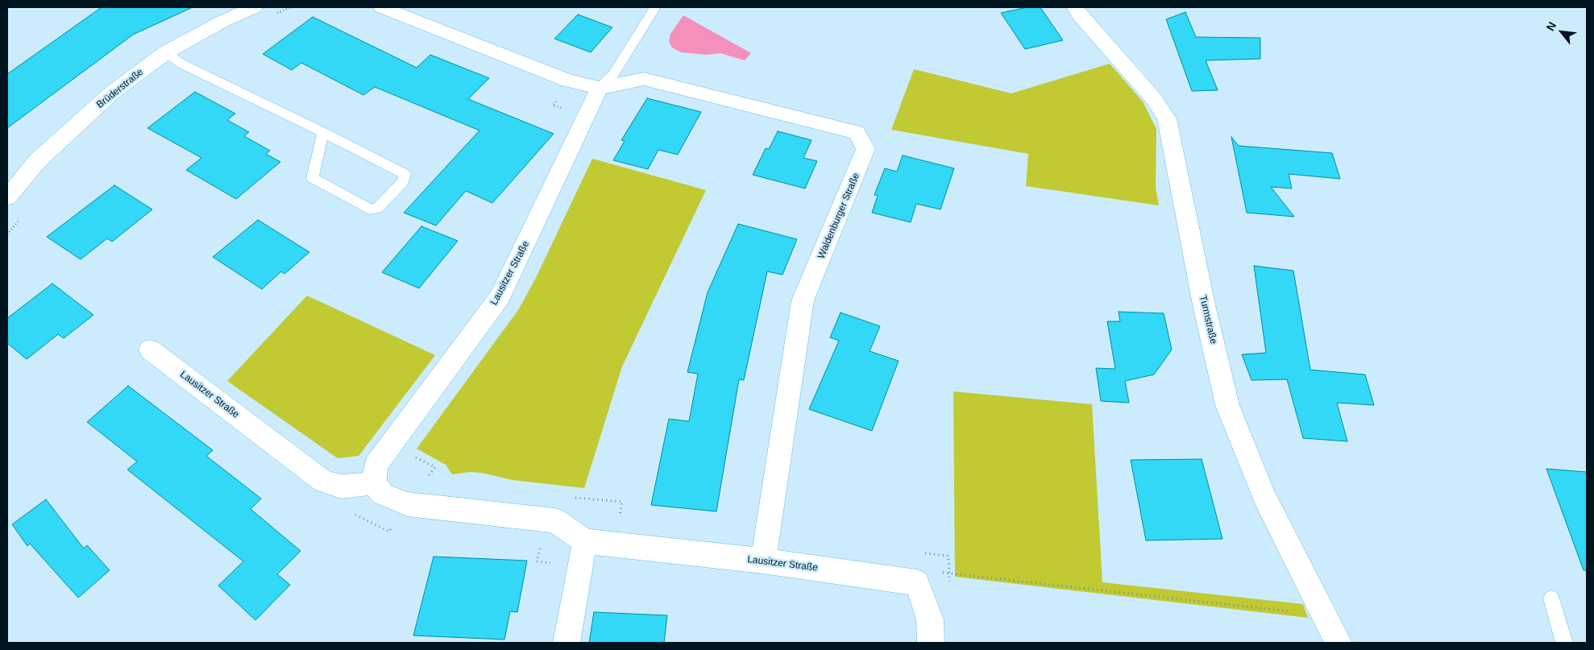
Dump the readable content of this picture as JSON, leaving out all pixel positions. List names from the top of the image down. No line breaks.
{"streets":{"street":["Brüderstraße","Waldenburger Straße","Lausitzer Straße","Turmstraße"]},"crossings":[["Waldenburger Straße","Lausitzer Straße"]],"north":"top left"}
